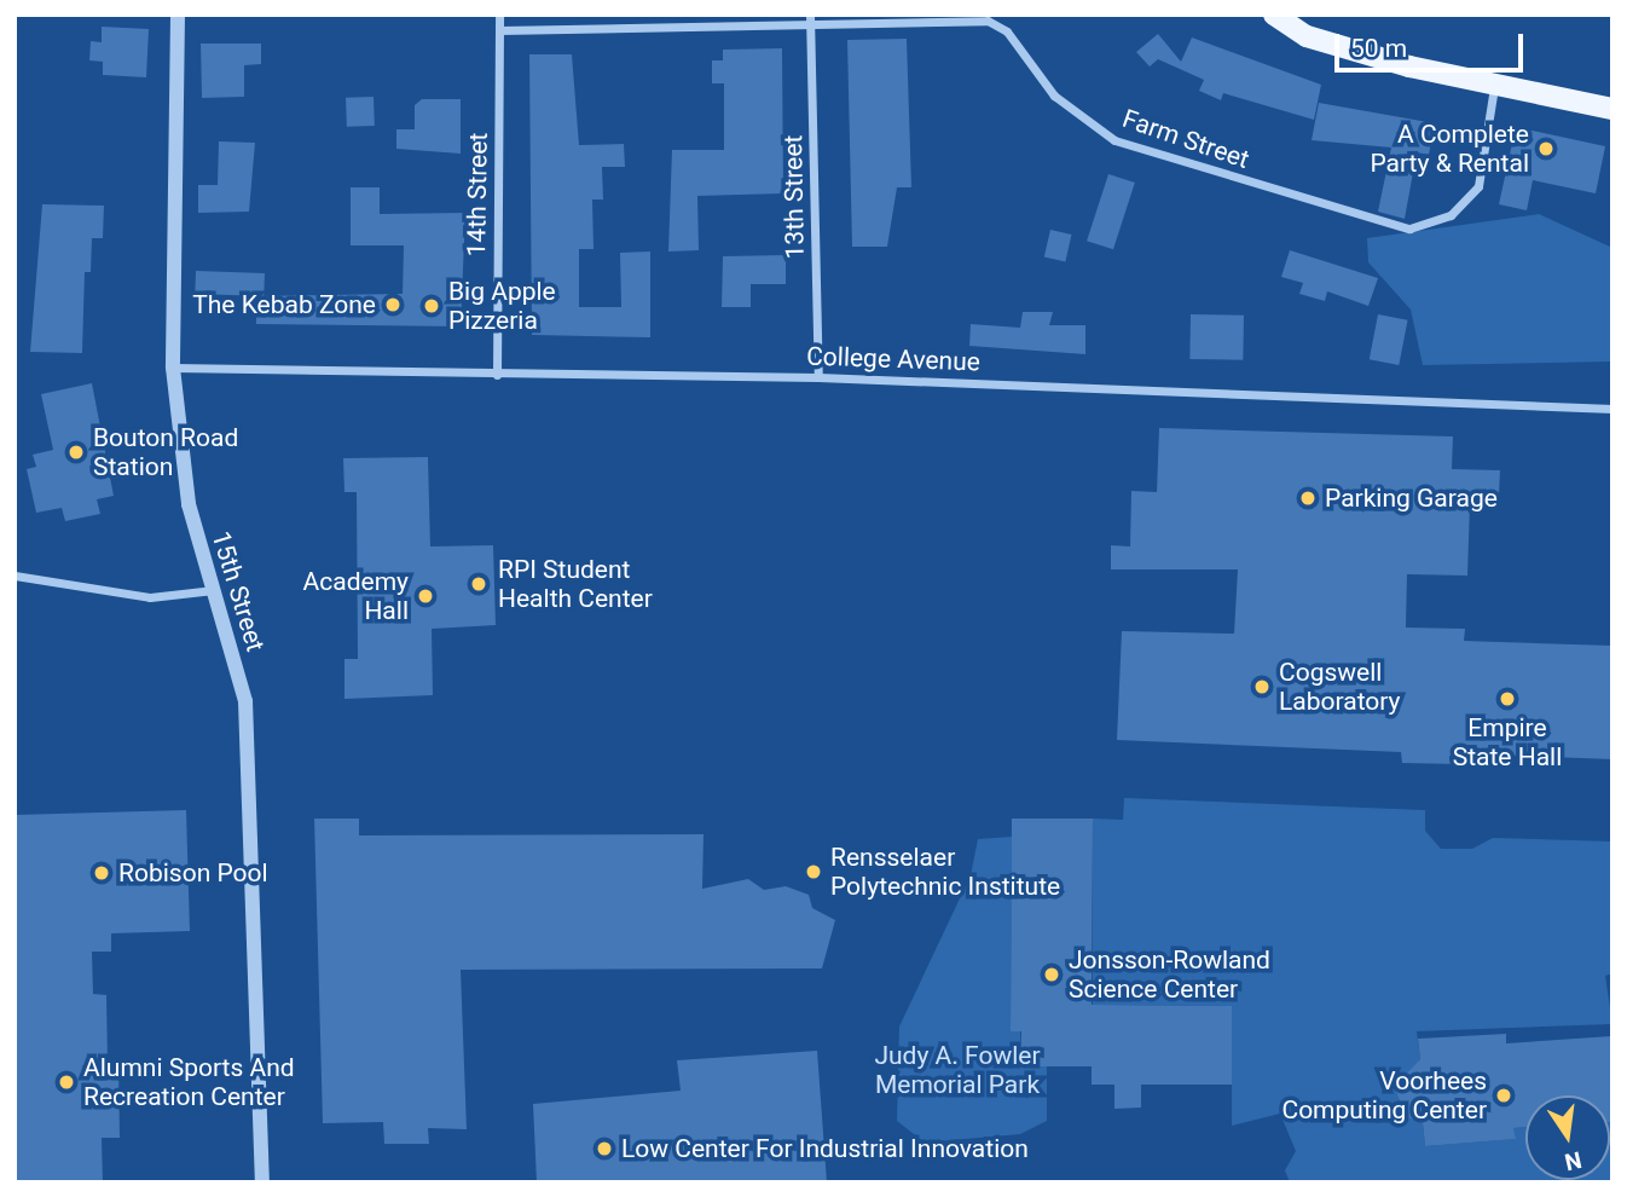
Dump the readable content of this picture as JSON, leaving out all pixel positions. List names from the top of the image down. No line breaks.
{"streets":{"street":["Farm Street","14th Street","13th Street","College Avenue","15th Street"]},"crossings":[["Farm Street","14th Street"],["Farm Street","13th Street"],["14th Street","College Avenue"],["13th Street","College Avenue"],["College Avenue","15th Street"]],"parks":["Judy A. Fowler Memorial Park"],"places":["A Complete Party & Rental","The Kebab Zone","Big Apple Pizzeria","Bouton Road Station","Parking Garage","RPI Student Health Center","Academy Hall","Cogswell Laboratory","Empire State Hall","Rensselaer Polytechnic Institute","Robison Pool","Jonsson-Rowland Science Center","Alumni Sports And Recreation Center","Voorhees Computing Center","Low Center For Industrial Innovation"],"scale_bar":"50 m","north":"bottom"}
